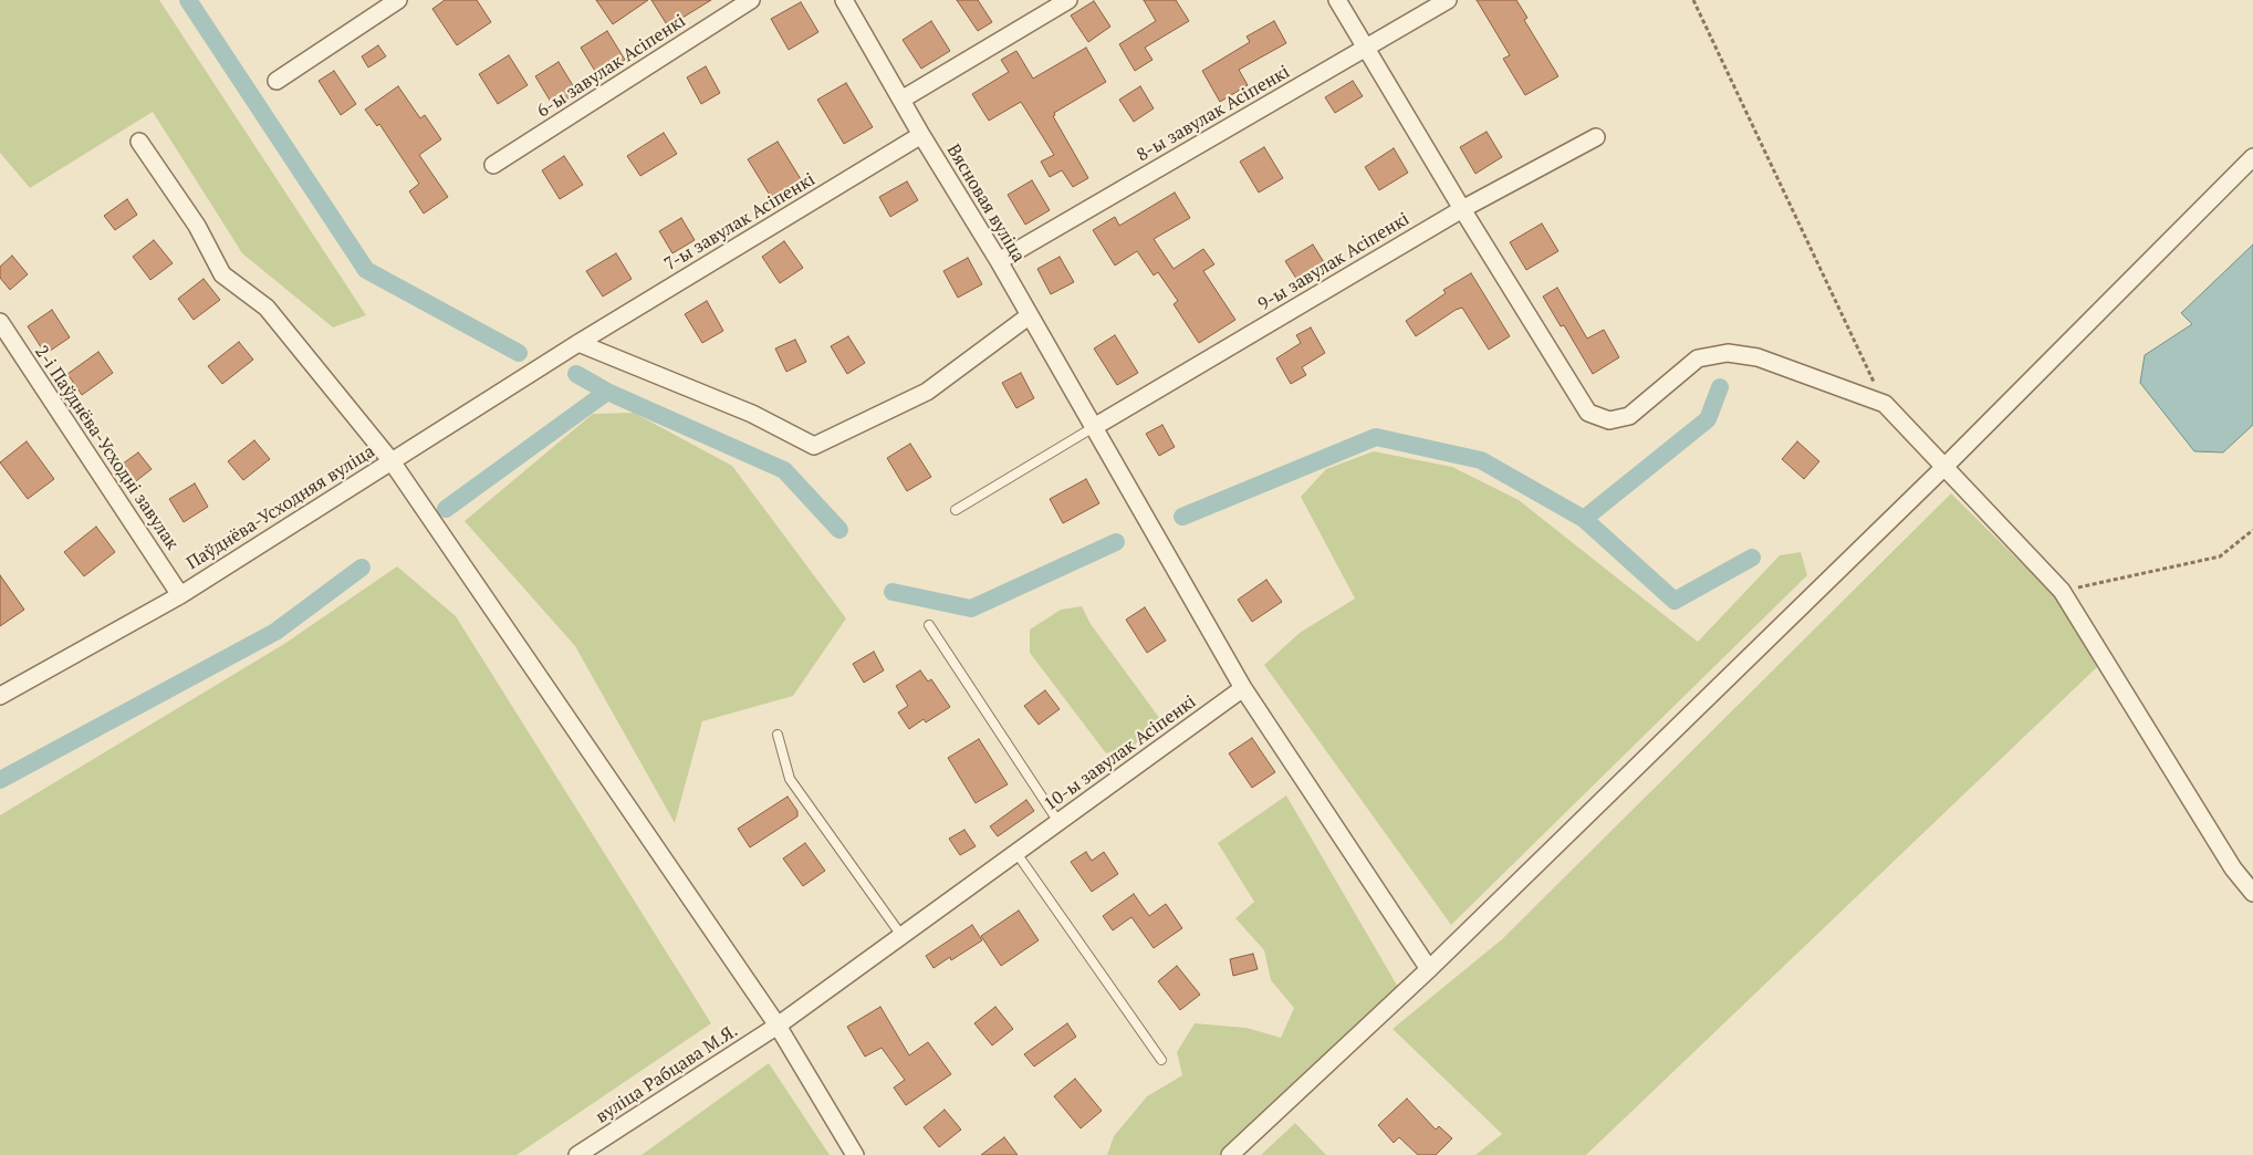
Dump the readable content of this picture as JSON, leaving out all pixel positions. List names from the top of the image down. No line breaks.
{"streets":{"street":["6-ы завулак Асіпенкі","8-ы завулак Асіпенкі","Вясновая вуліца","7-ы завулак Асіпенкі","9-ы завулак Асіпенкі","2-і Паўднёва-Усходні завулак","Паўднёва-Усходняя вуліца","10-ы завулак Асіпенкі","вуліца Рабцава М.Я."]},"crossings":[["8-ы завулак Асіпенкі","Вясновая вуліца"],["Вясновая вуліца","7-ы завулак Асіпенкі"],["Вясновая вуліца","9-ы завулак Асіпенкі"],["7-ы завулак Асіпенкі","Паўднёва-Усходняя вуліца"],["2-і Паўднёва-Усходні завулак","Паўднёва-Усходняя вуліца"],["10-ы завулак Асіпенкі","вуліца Рабцава М.Я."]]}
